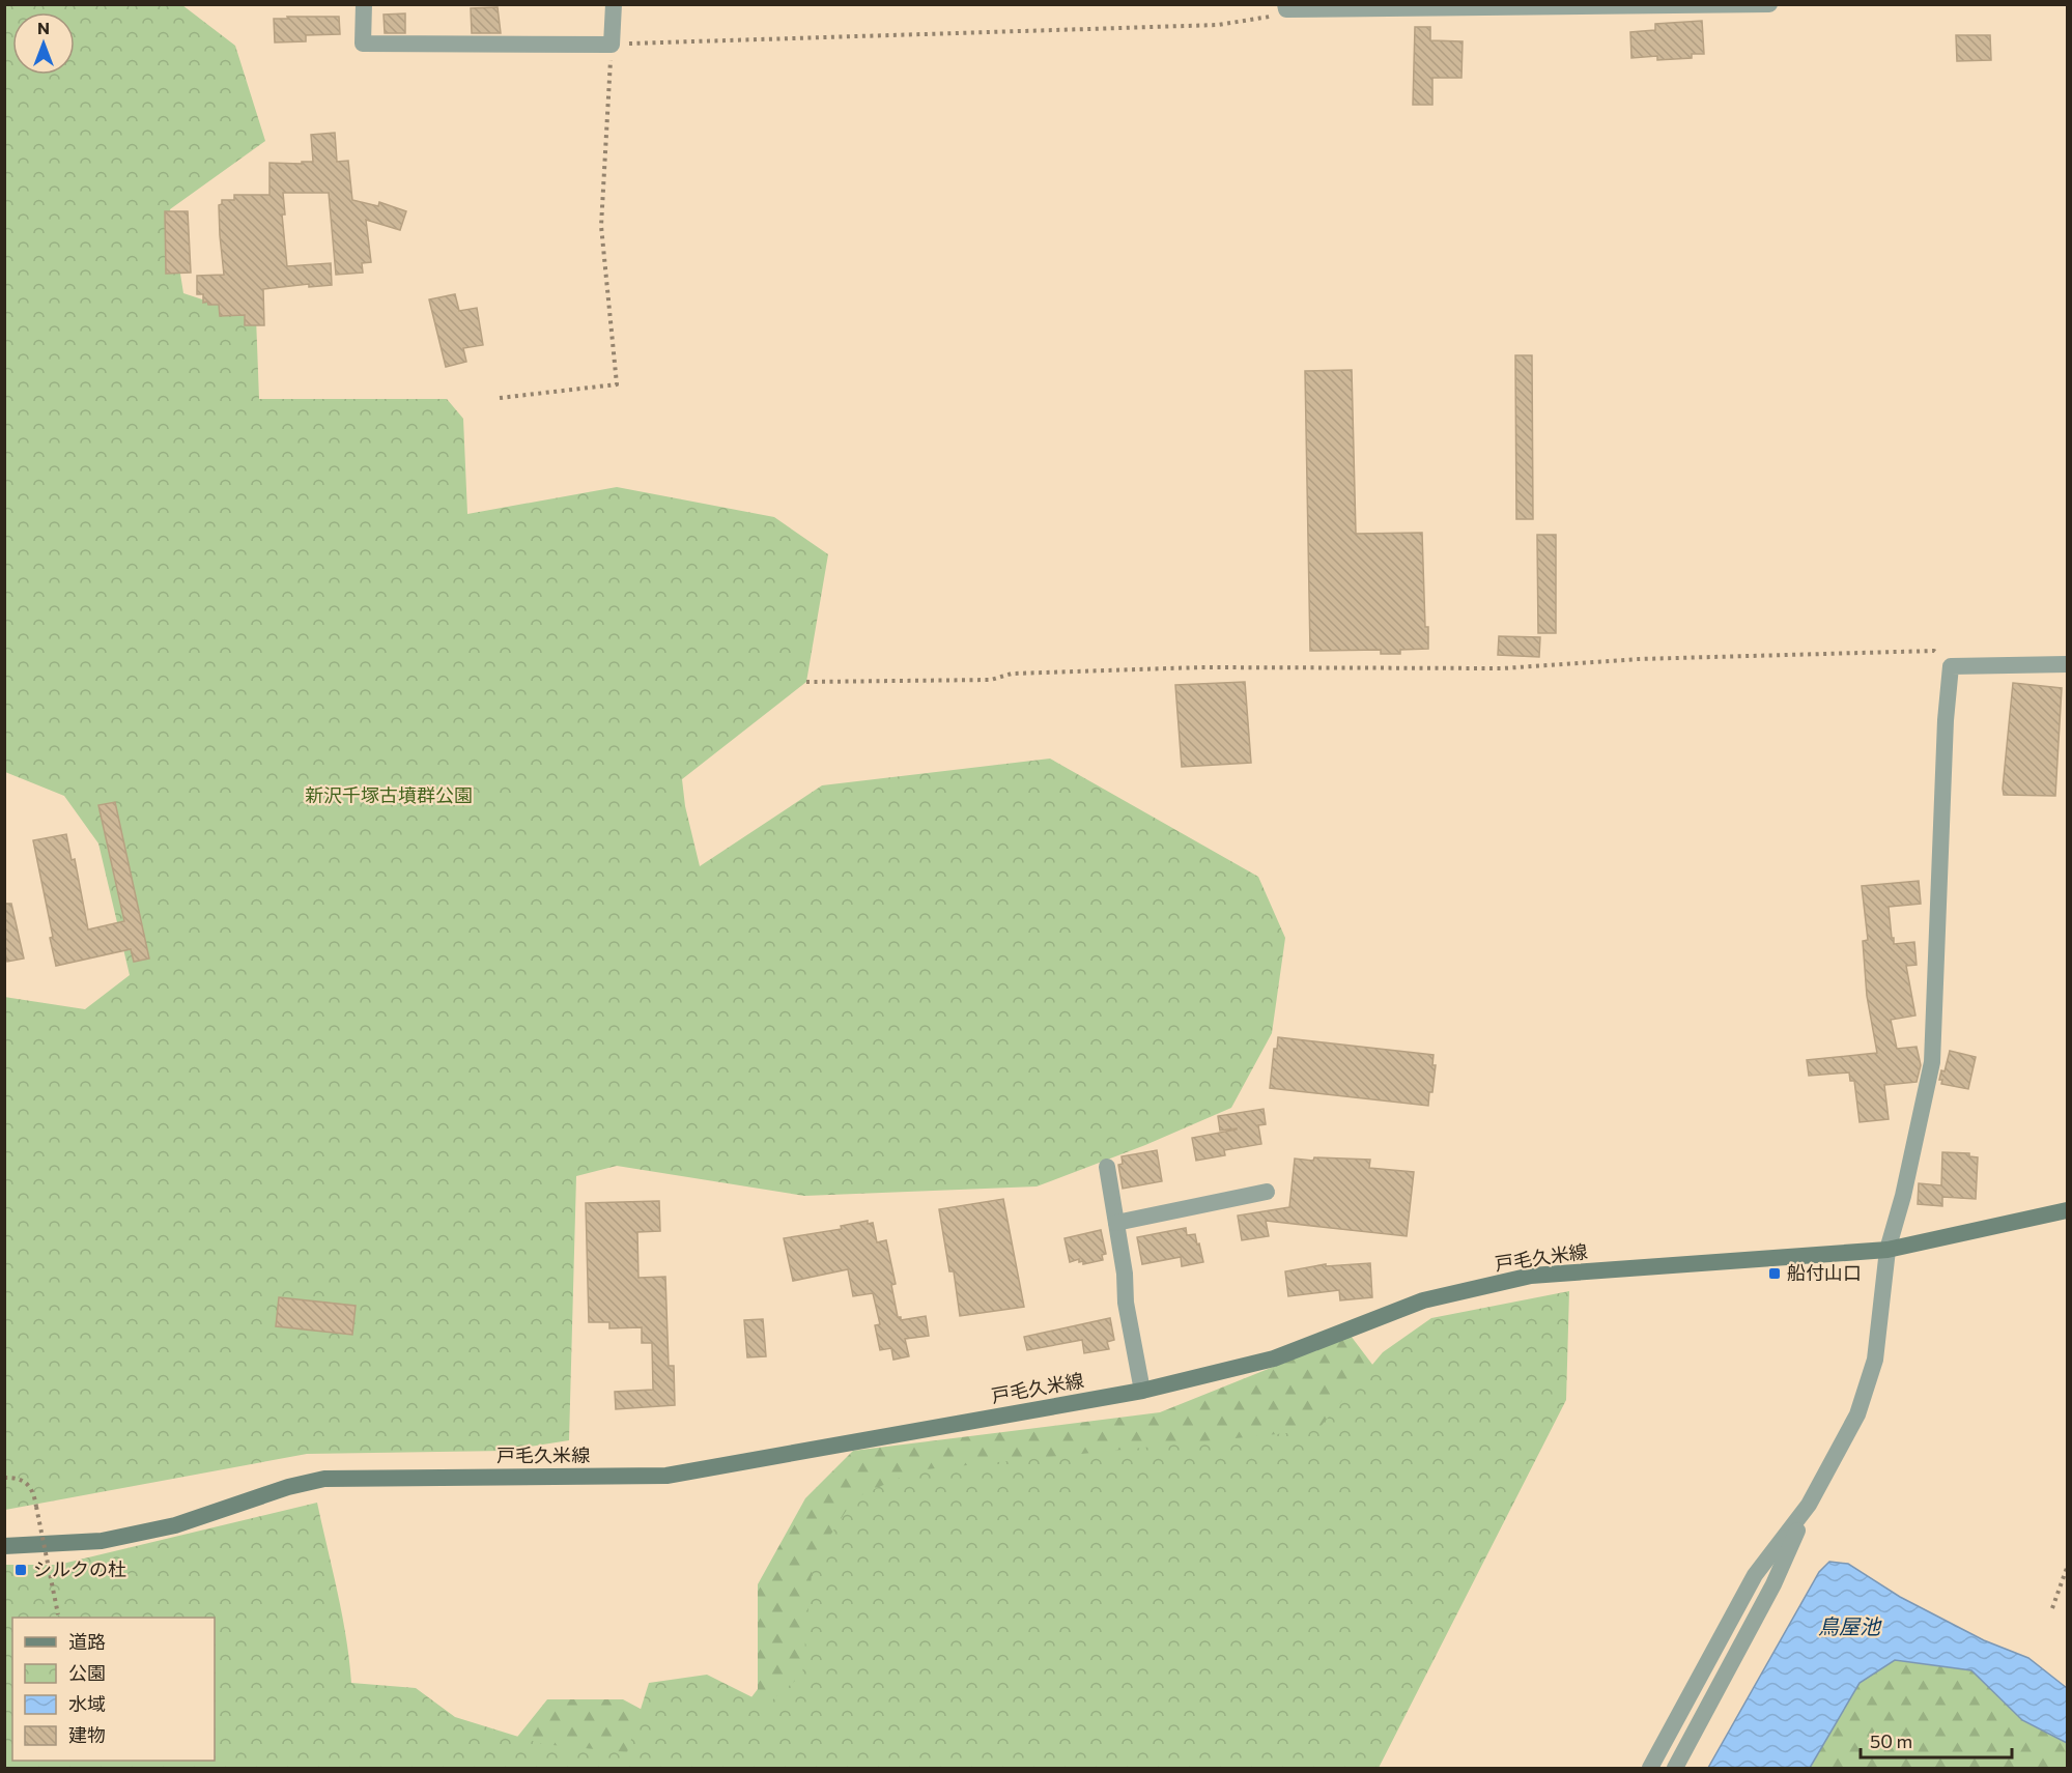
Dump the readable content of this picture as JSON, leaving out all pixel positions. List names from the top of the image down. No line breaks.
{"streets":{"main road":["戸毛久米線"]},"water":["鳥屋池"],"parks":["新沢千塚古墳群公園"],"places":{"transit":["船付山口","シルクの杜"]},"legend":["道路","公園","水域","建物"],"scale_bar":"50 m","north":"top"}
